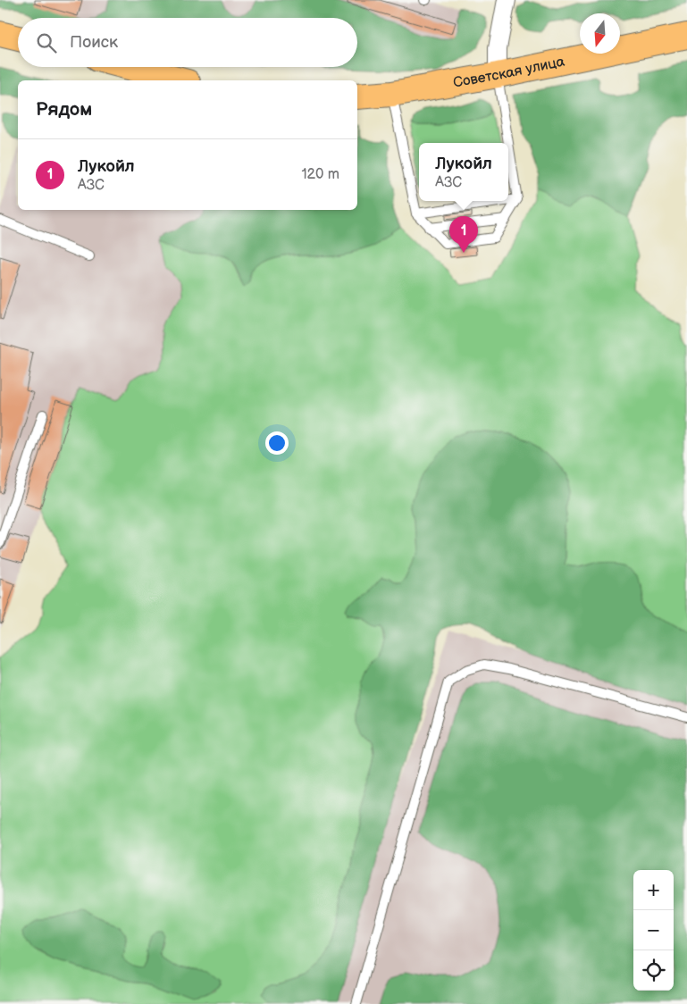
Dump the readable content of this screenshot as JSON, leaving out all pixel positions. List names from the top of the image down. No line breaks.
{"streets":{"main road":["Советская улица"]},"north":"bottom","page":{"search":"Поиск","heading":"Рядом","list":[{"mark":"1","name":"Лукойл","note":"АЗС","value":"120 m"}],"popup":["Лукойл","АЗС"],"pins":"1","map_buttons":["+","−"]}}
